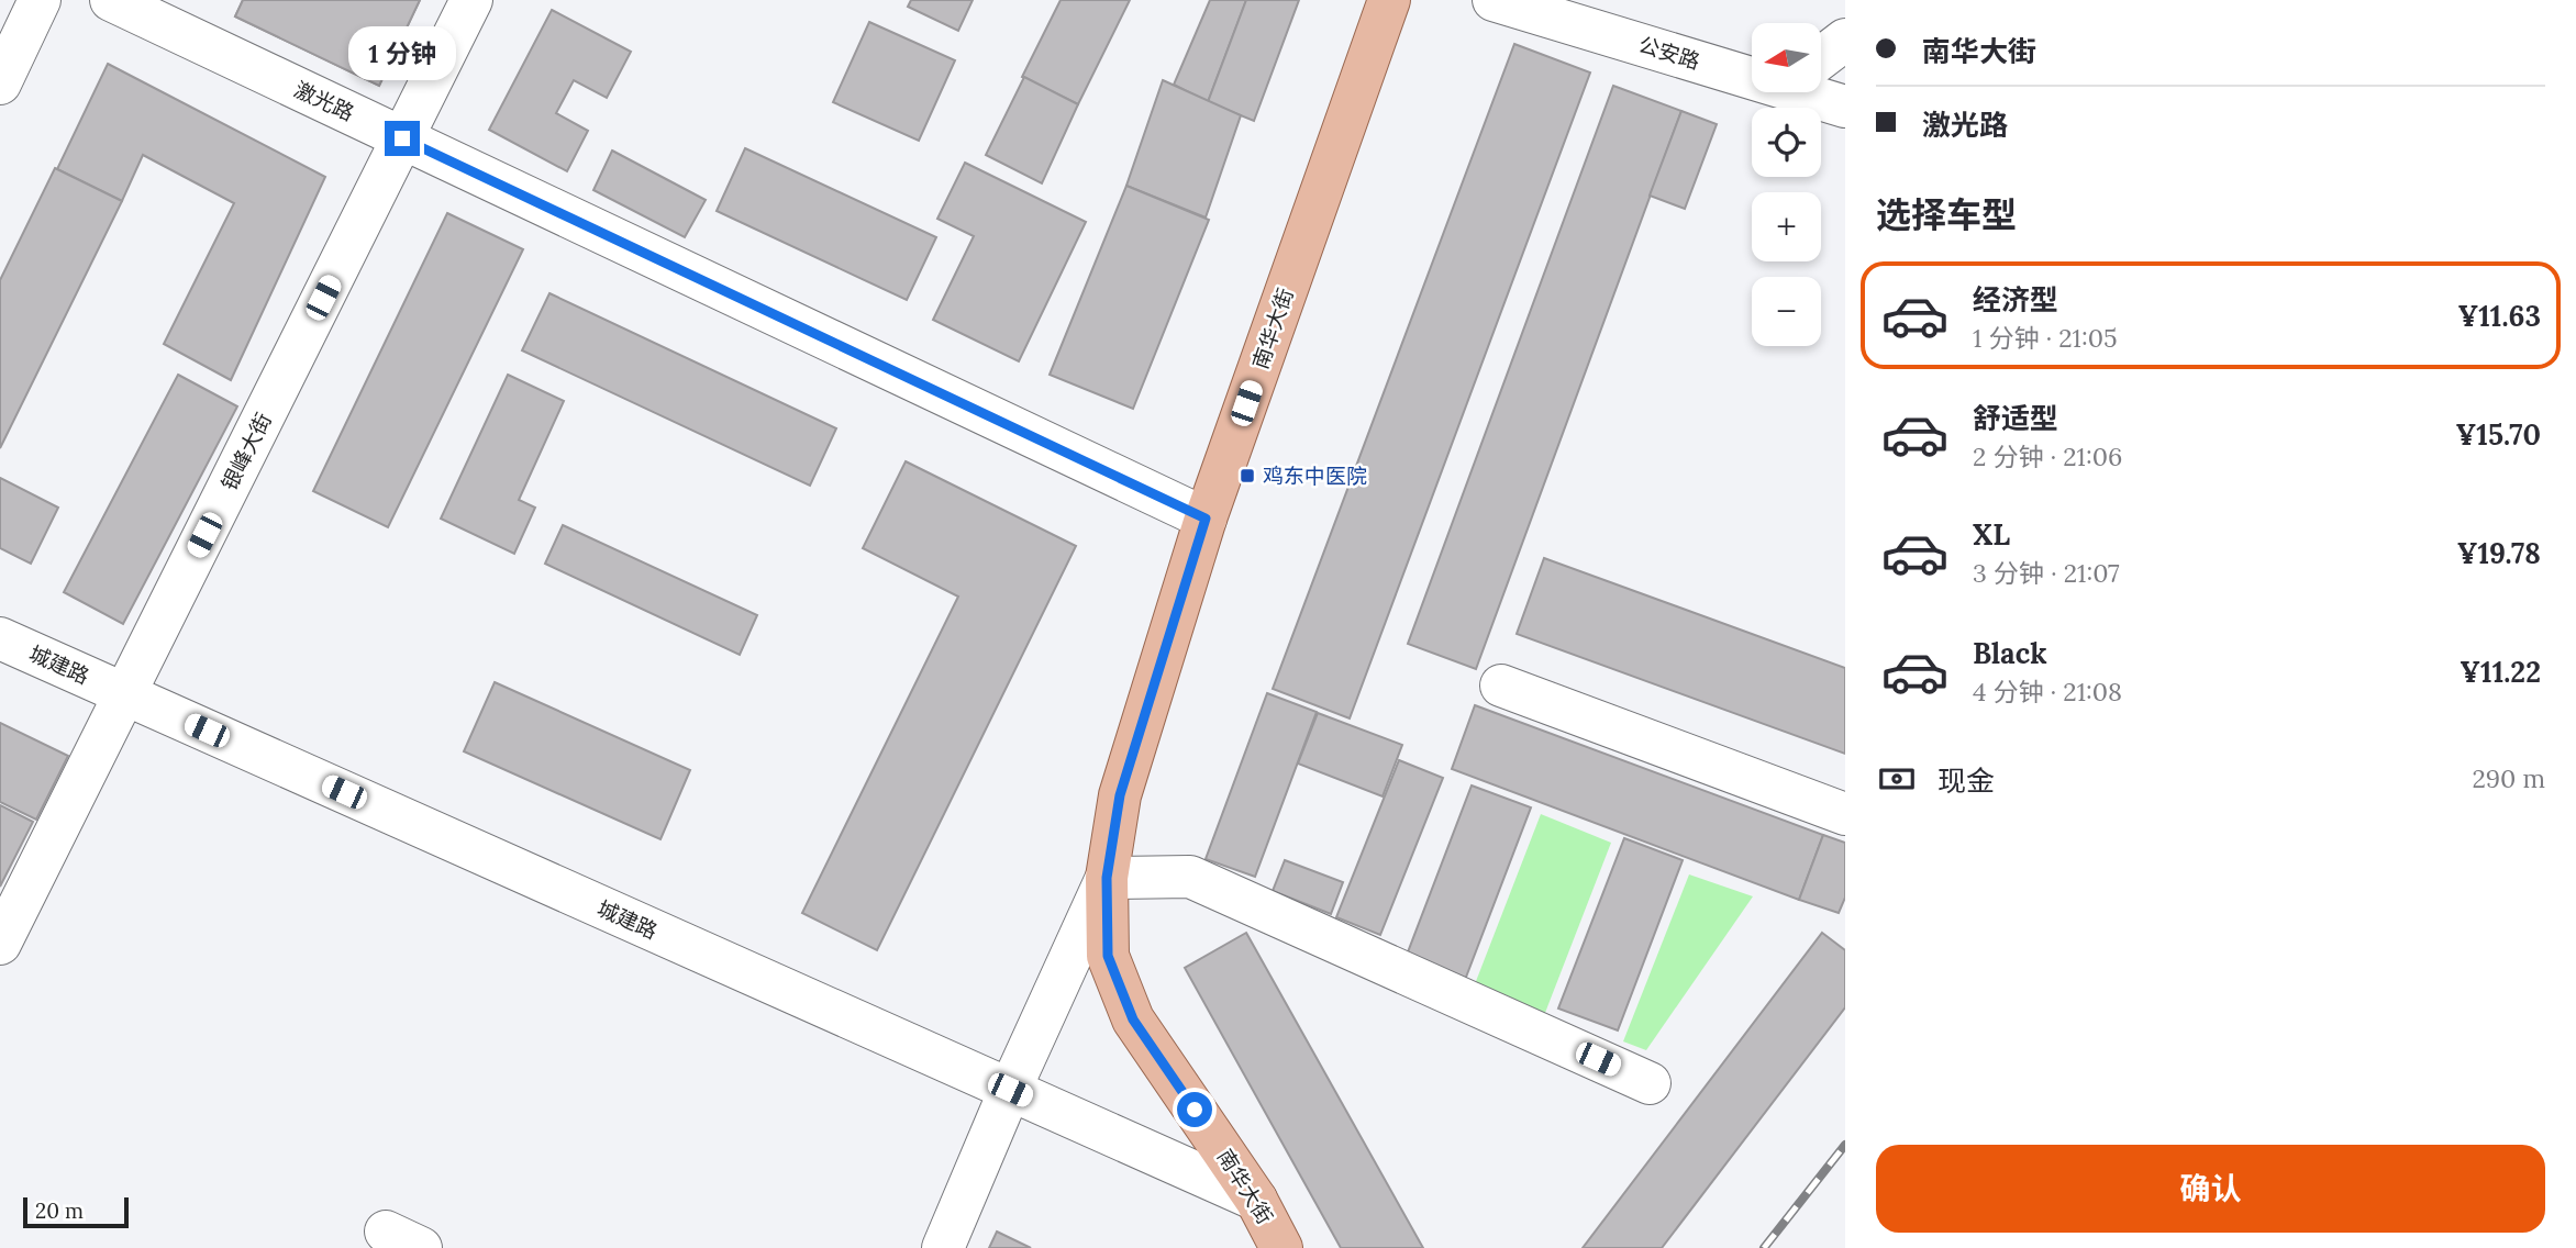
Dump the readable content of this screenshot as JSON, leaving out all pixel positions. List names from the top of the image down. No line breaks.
{"streets":{"main road":["南华大街"],"street":["公安路","激光路","银峰大街","城建路"]},"crossings":[["激光路","南华大街"],["激光路","银峰大街"],["南华大街","城建路"],["银峰大街","城建路"]],"places":{"transit":["鸡东中医院"]},"scale_bar":"20 m","north":"left","page":{"banner":["南华大街","激光路"],"map_buttons":["+","−"],"bubble":"1 分钟","heading":"选择车型","list":[{"name":"经济型","note":"1 分钟 · 21:05","value":"¥11.63"},{"name":"舒适型","note":"2 分钟 · 21:06","value":"¥15.70"},{"name":"XL","note":"3 分钟 · 21:07","value":"¥19.78"},{"name":"Black","note":"4 分钟 · 21:08","value":"¥11.22"}],"pay":["现金","290 m"],"buttons":"确认","scale":"20 m"}}
